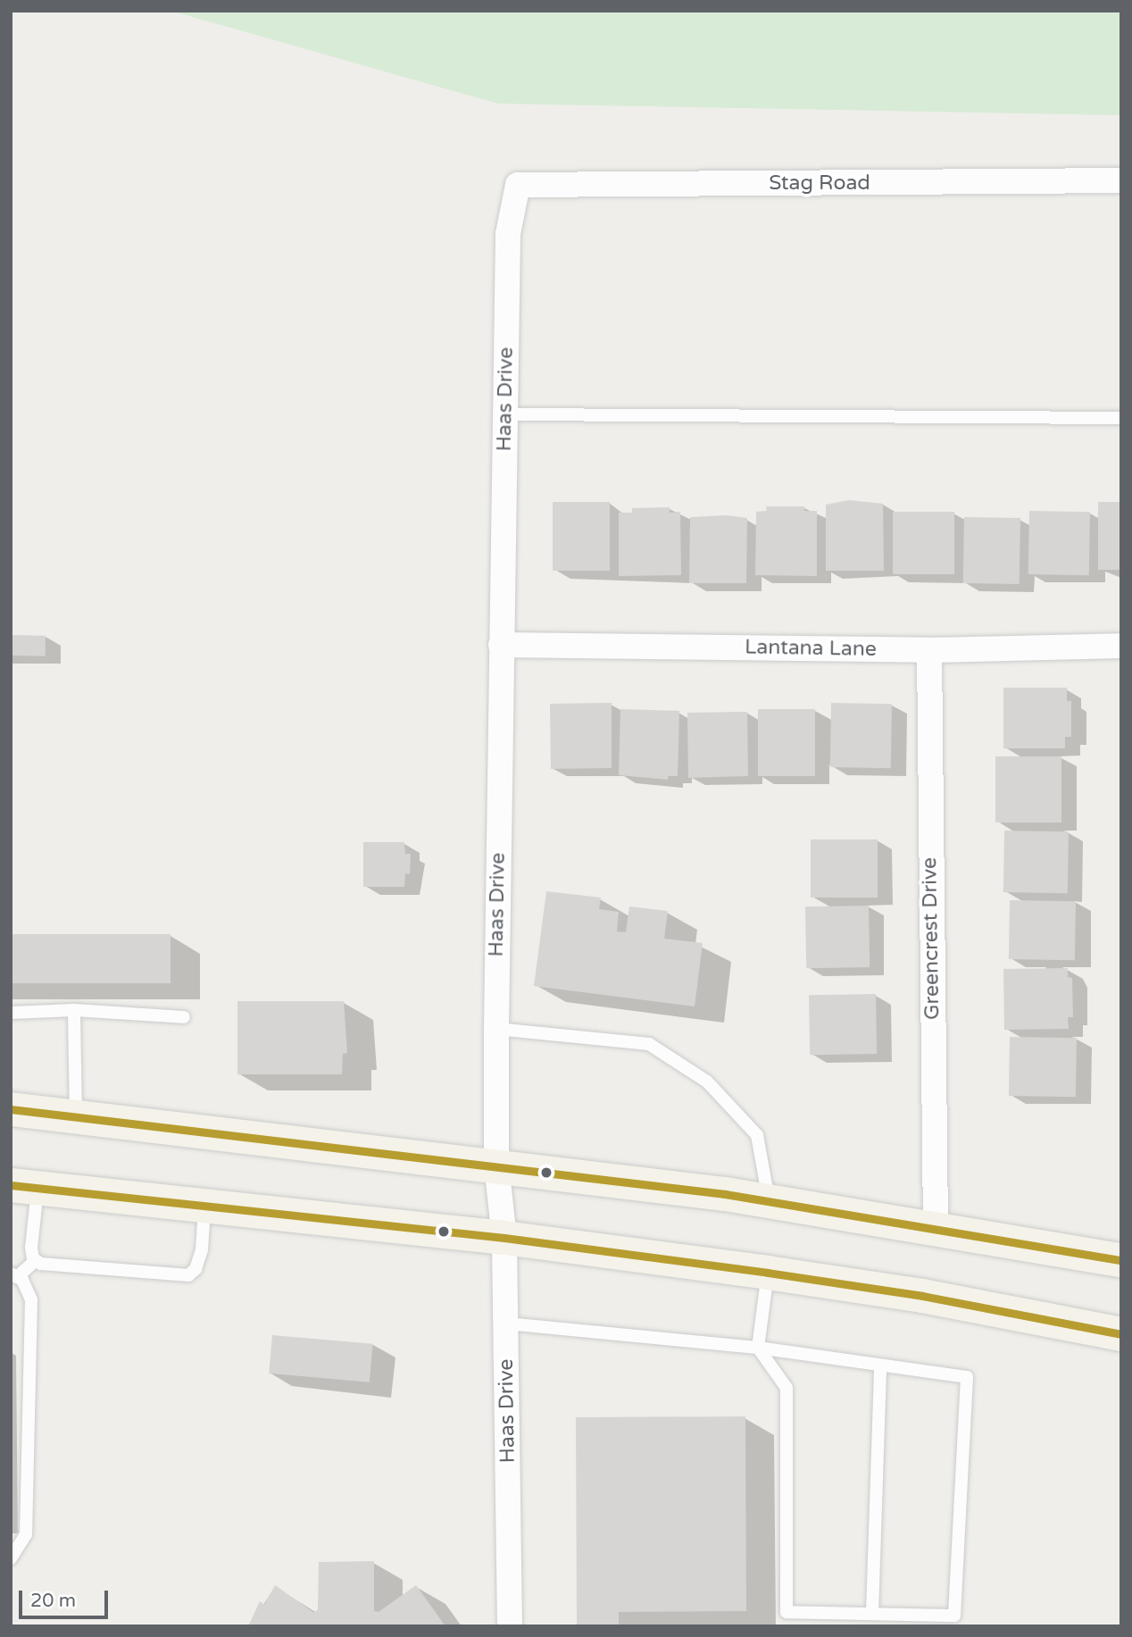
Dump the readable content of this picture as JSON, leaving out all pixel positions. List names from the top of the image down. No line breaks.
{"streets":{"street":["Stag Road","Haas Drive","Lantana Lane","Greencrest Drive"]},"crossings":[["Stag Road","Haas Drive"],["Haas Drive","Lantana Lane"],["Lantana Lane","Greencrest Drive"]],"scale_bar":"20 m"}
